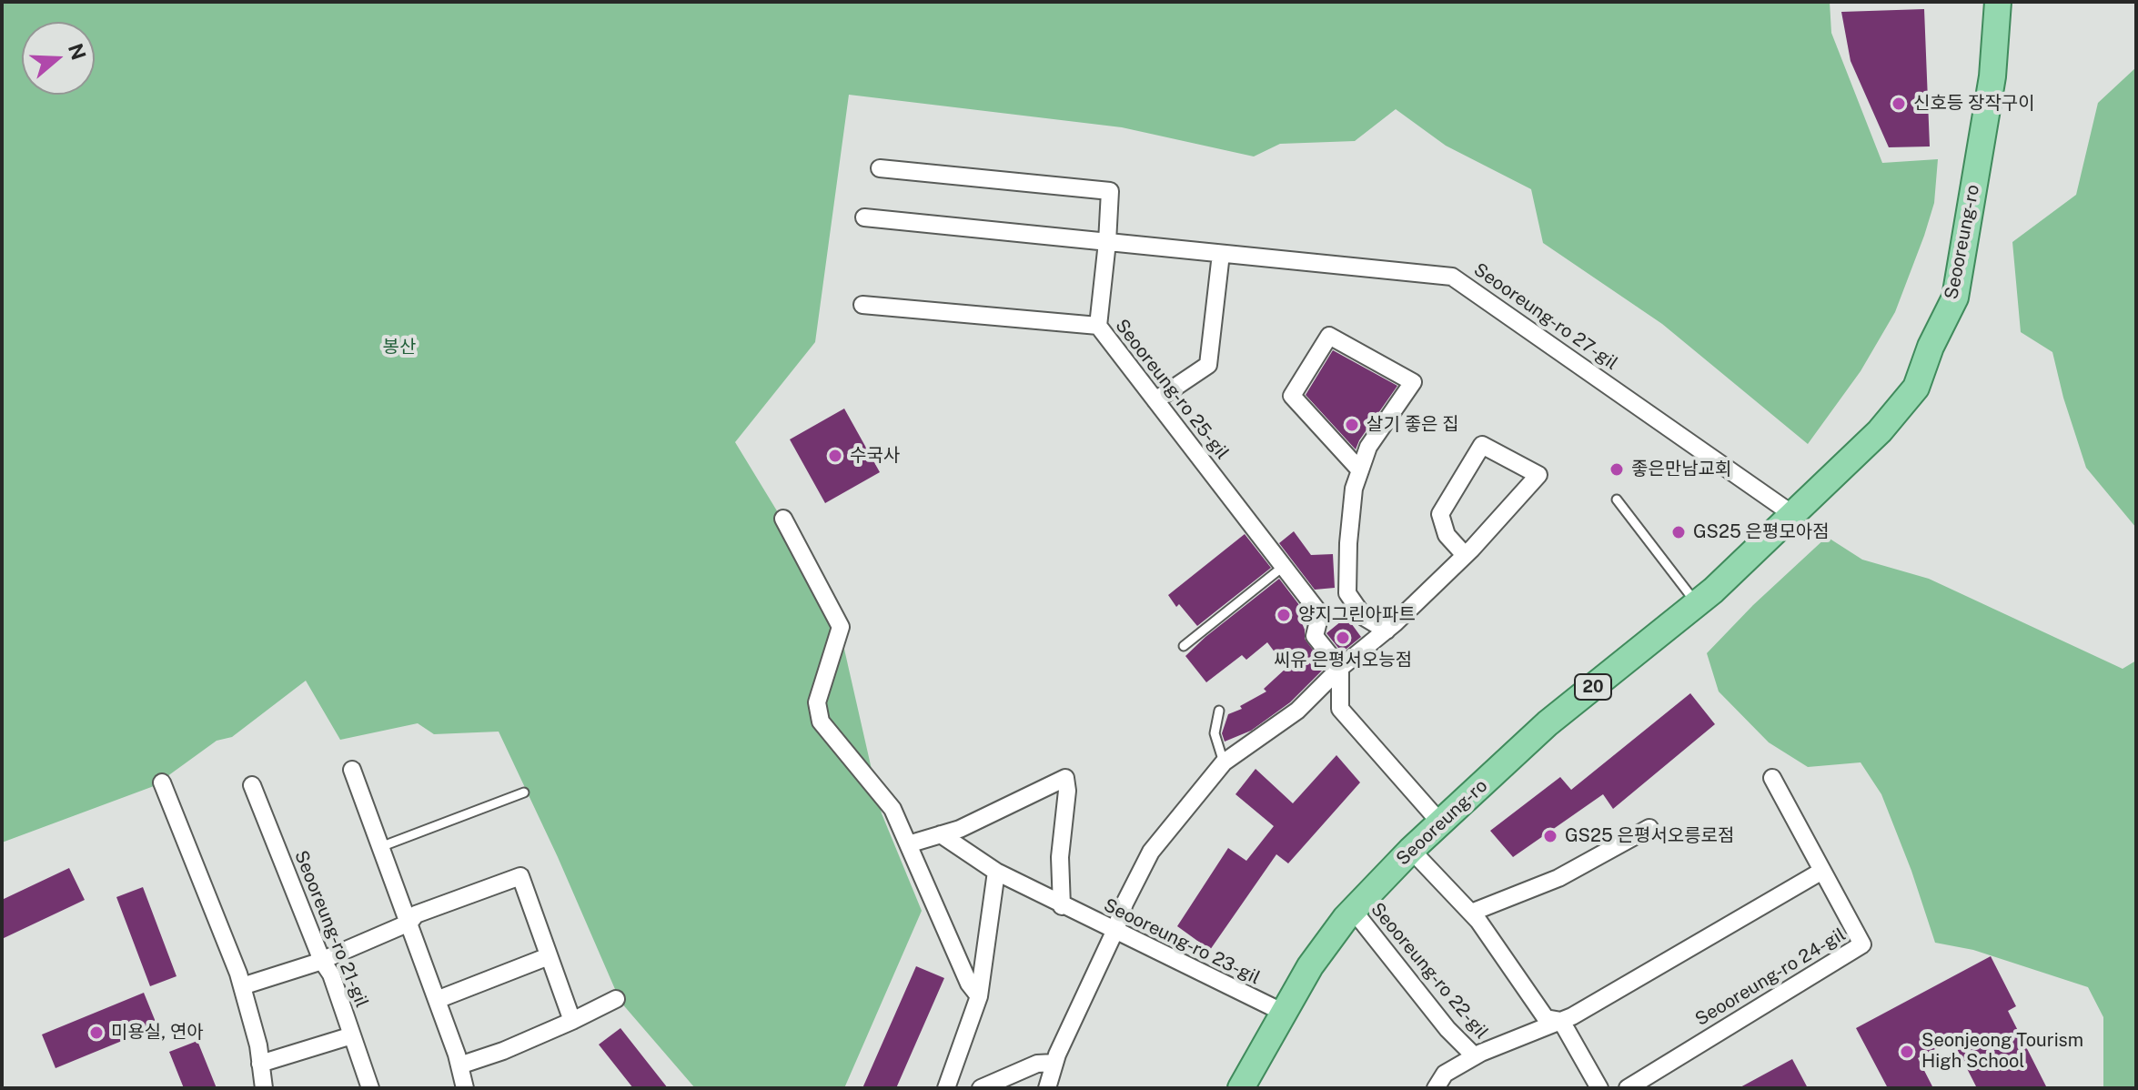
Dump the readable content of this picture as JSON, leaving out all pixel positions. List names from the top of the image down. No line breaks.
{"streets":{"main road":["Seooreung-ro","20"],"street":["Seooreung-ro 27-gil","Seooreung-ro 25-gil","Seooreung-ro 21-gil","Seooreung-ro 23-gil","Seooreung-ro 22-gil","Seooreung-ro 24-gil"]},"crossings":[["Seooreung-ro","Seooreung-ro 27-gil"],["Seooreung-ro","Seooreung-ro 23-gil"],["Seooreung-ro","Seooreung-ro 22-gil"]],"parks":["봉산"],"places":["신호등 장작구이","살기 좋은 집","수국사","좋은만남교회","GS25 은평모아점","양지그린아파트","씨유 은평서오능점","GS25 은평서오릉로점","미용실, 연아","Seonjeong Tourism High School"],"north":"right"}
